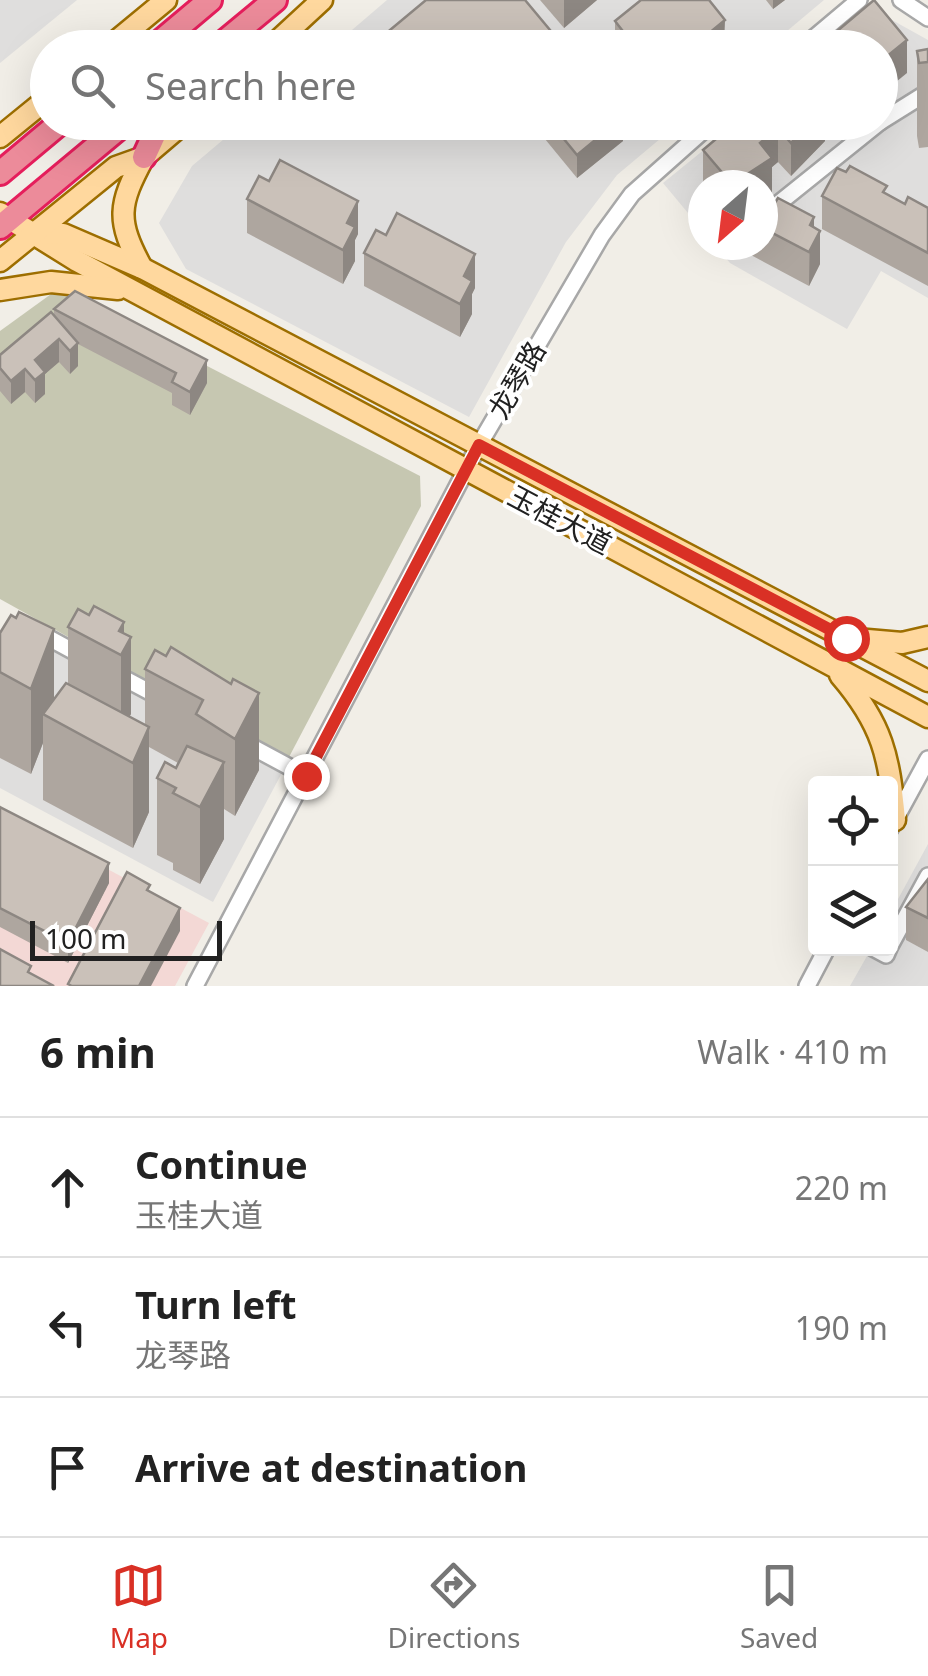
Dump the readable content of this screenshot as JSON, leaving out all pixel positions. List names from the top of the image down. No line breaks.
{"streets":{"main road":["玉桂大道"],"street":["龙琴路"]},"crossings":[["龙琴路","玉桂大道"]],"scale_bar":"100 m","north":"bottom left","page":{"search":"Search here","scale":"100 m","heading":["6 min","Walk · 410 m"],"list":[["Continue","玉桂大道","220 m"],["Turn left","龙琴路","190 m"],"Arrive at destination"],"nav":["Map","Directions","Saved"]}}
